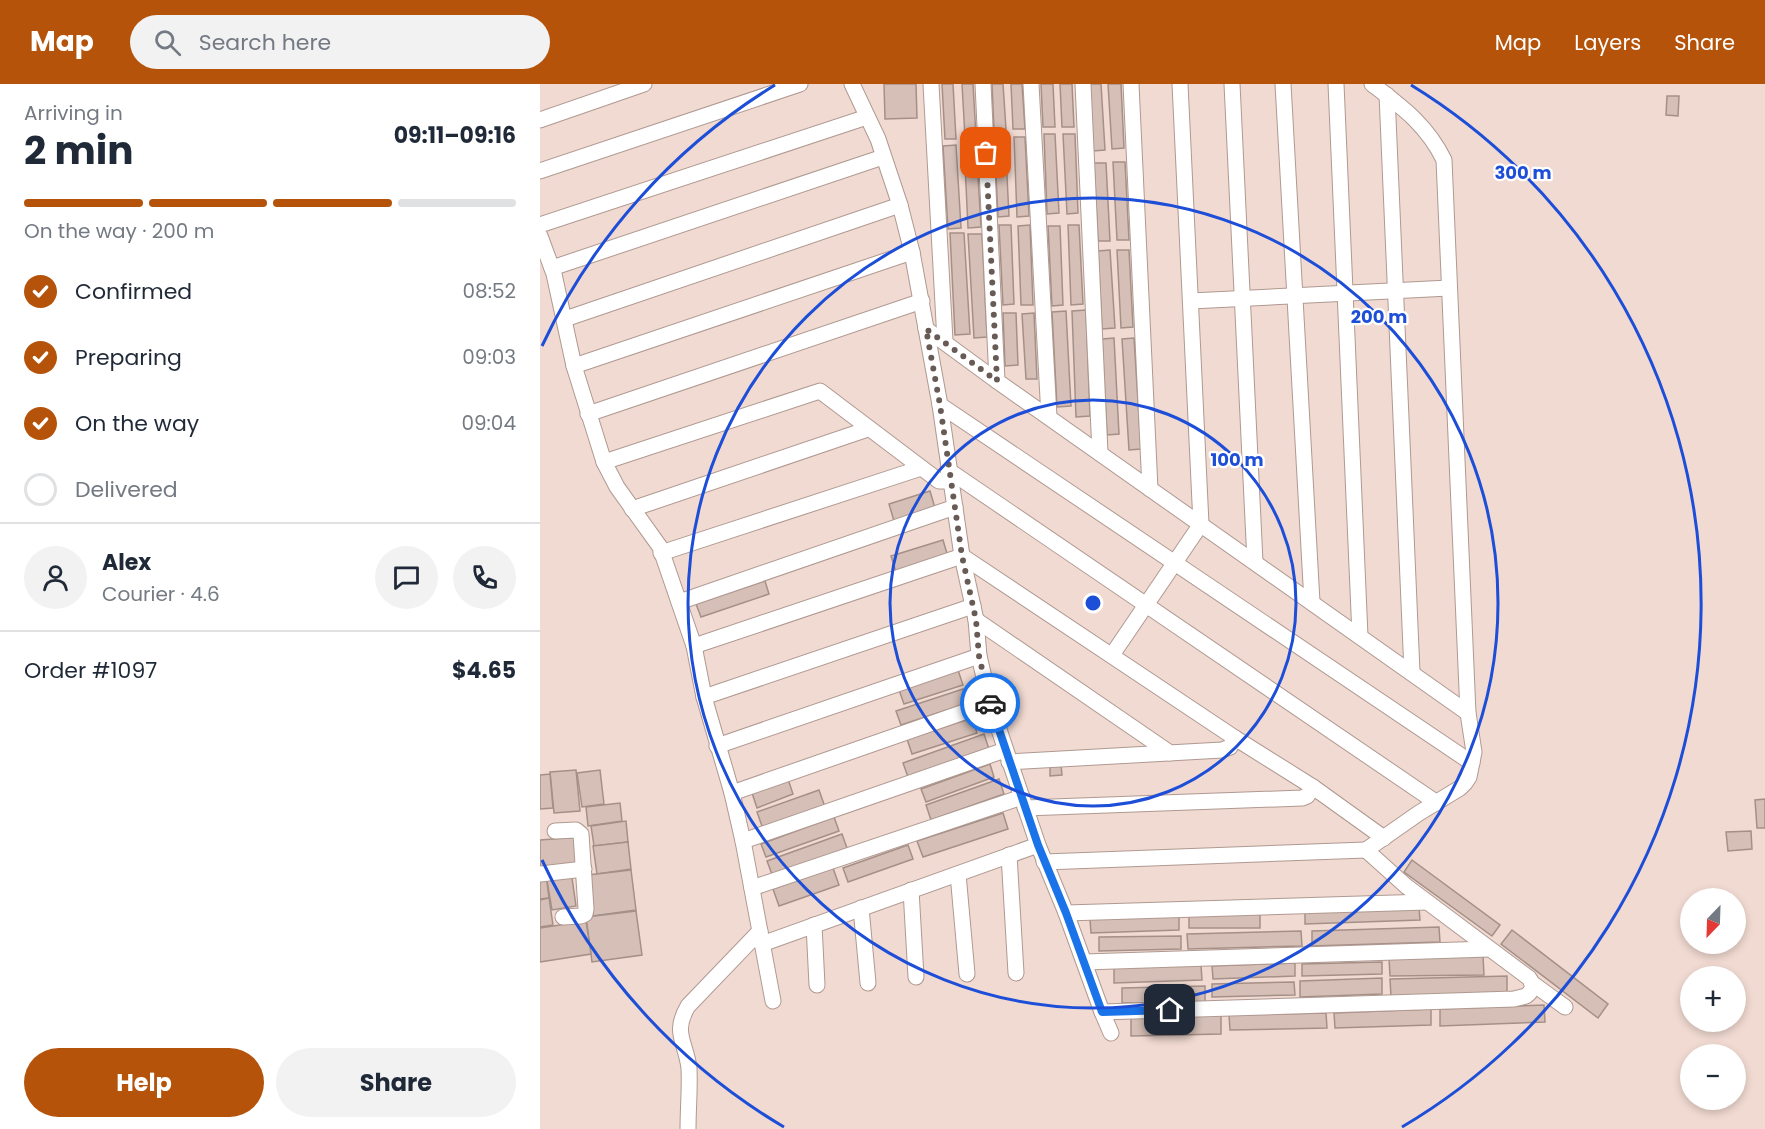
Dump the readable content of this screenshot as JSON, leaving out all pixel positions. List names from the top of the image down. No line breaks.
{"north":"bottom left","page":{"header":"Map","search":"Search here","nav":["Map","Layers","Share"],"heading":["2 min","Arriving in","09:11–09:16"],"panel":["Alex","Courier · 4.6","Order #1097","$4.65"],"bar":"On the way · 200 m","list":[["Confirmed","08:52"],["Preparing","09:03"],["On the way","09:04"],"Delivered"],"map_buttons":["+","−"],"buttons":["Help","Share"]},"rings":["300 m","200 m","100 m"]}
